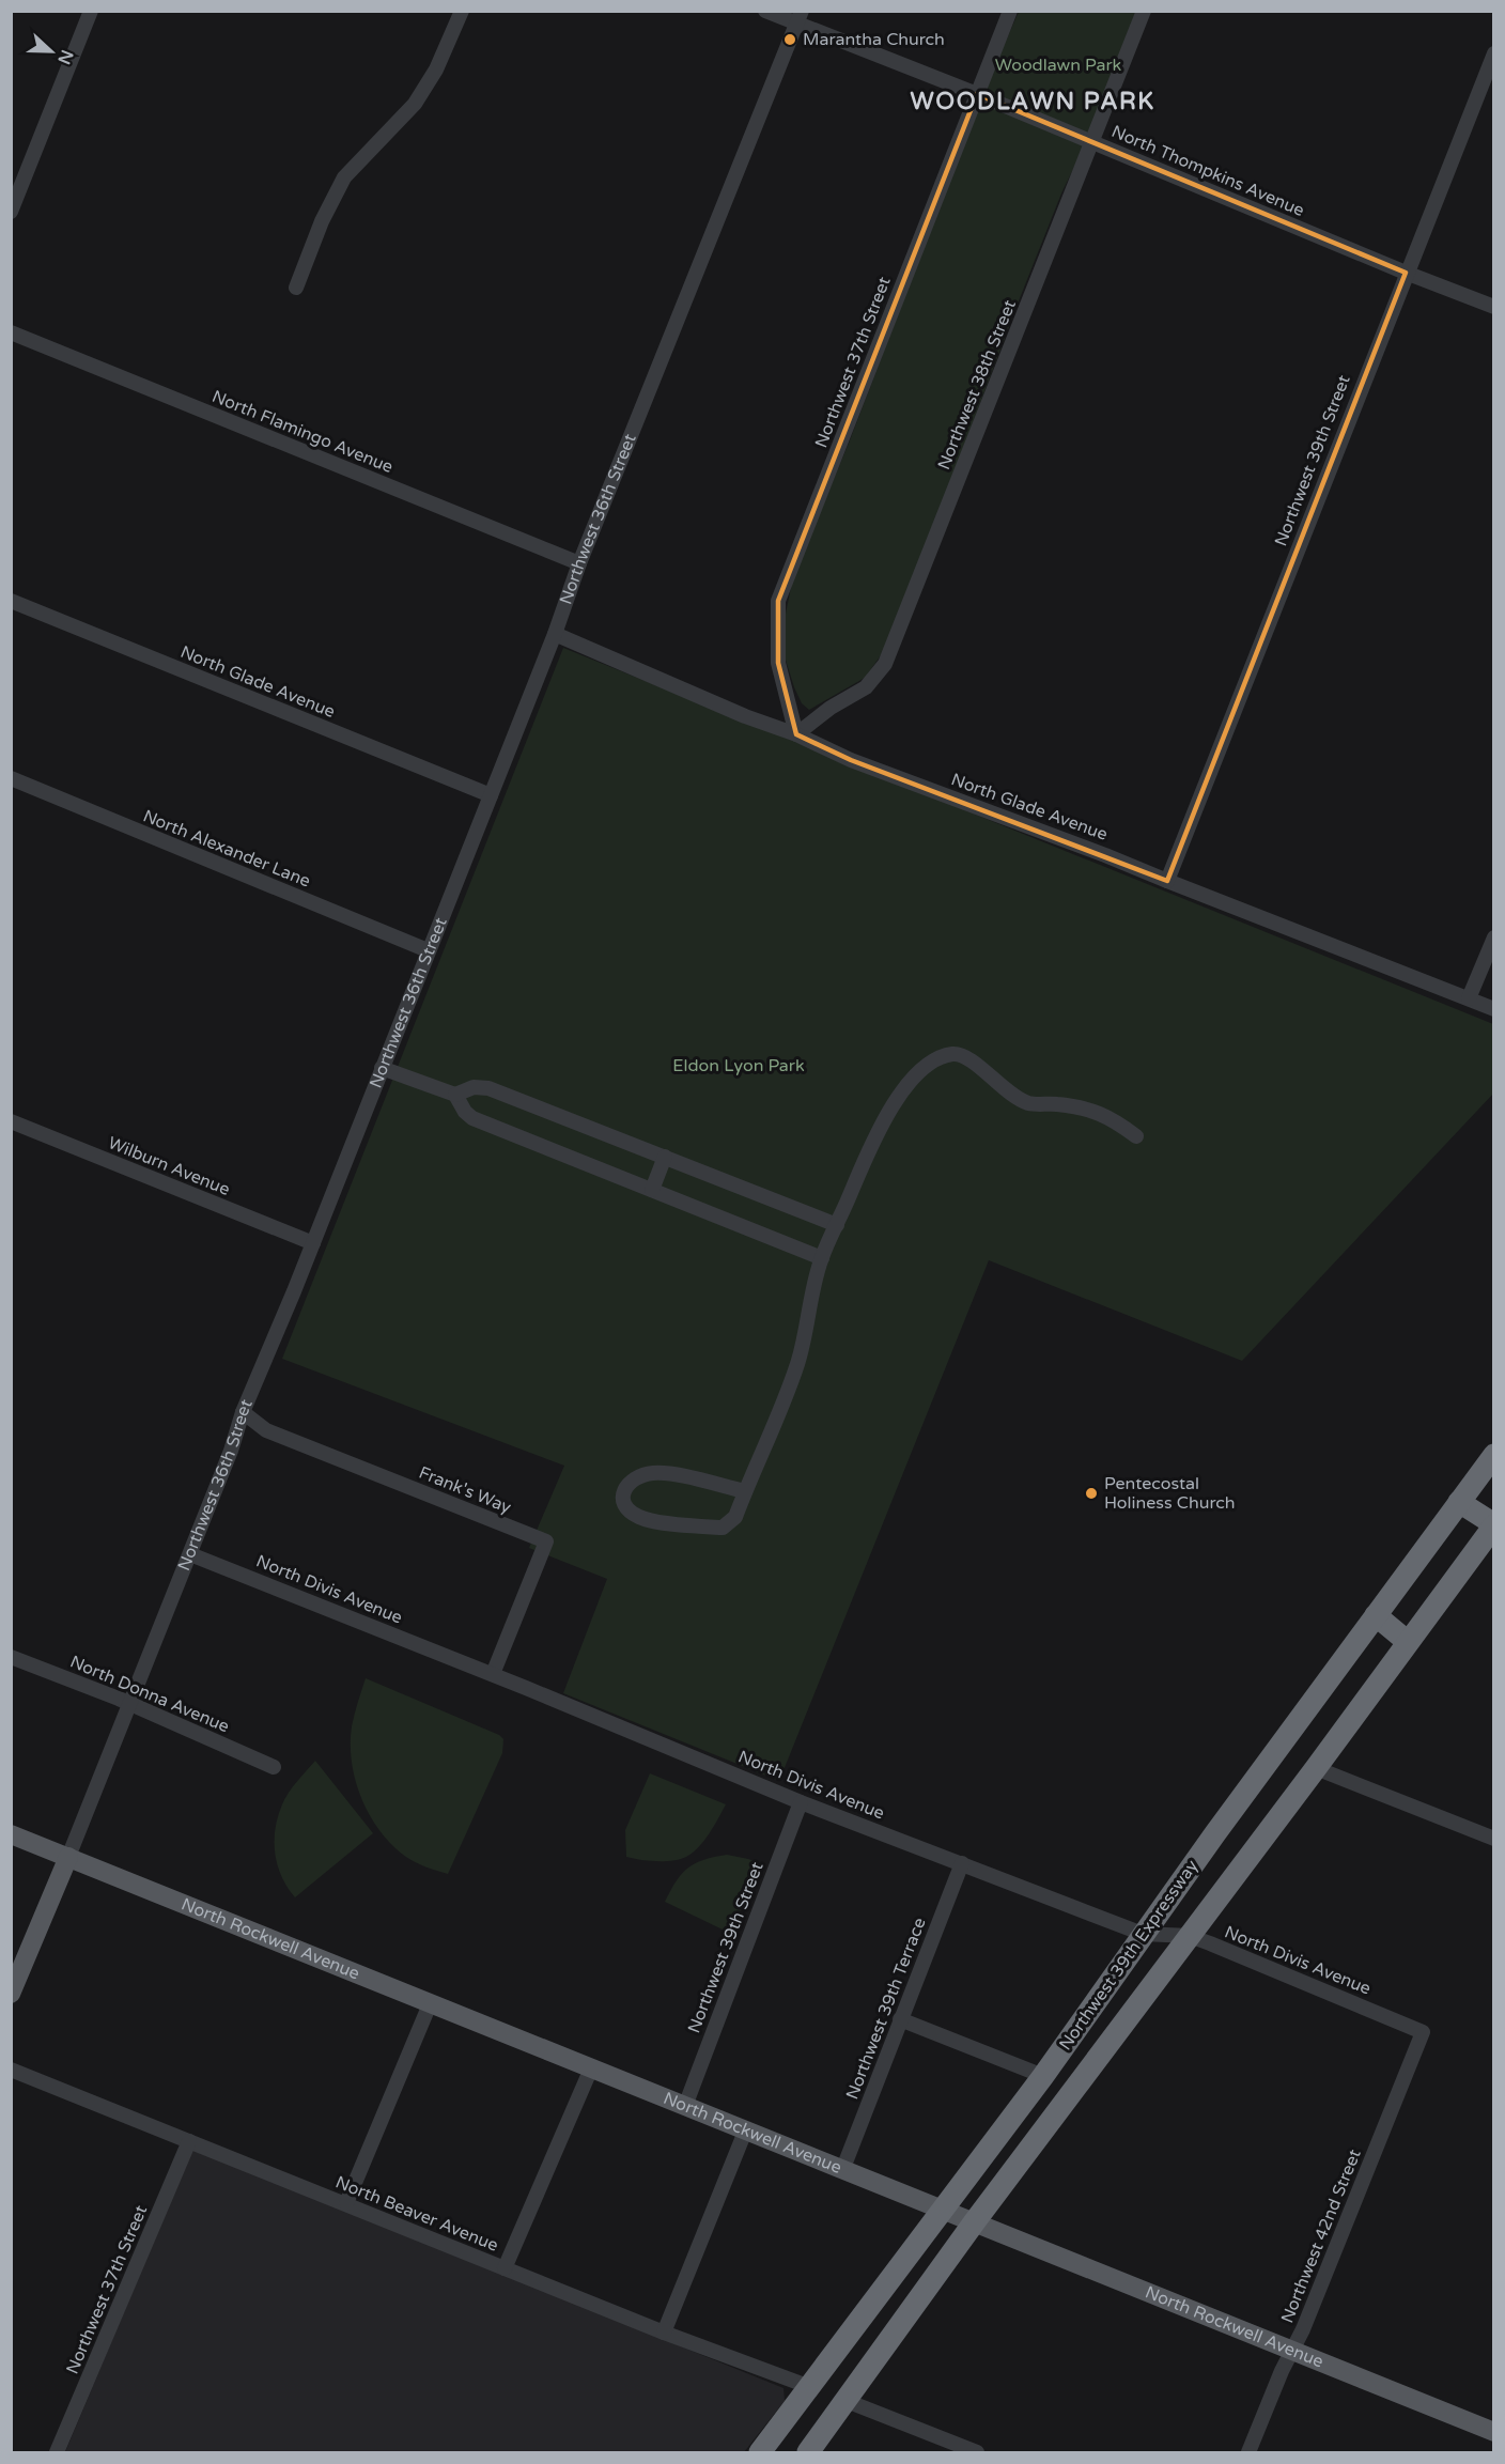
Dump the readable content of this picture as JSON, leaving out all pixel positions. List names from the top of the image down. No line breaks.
{"streets":{"highway":["Northwest 39th Expressway"],"main road":["Northwest 36th Street","North Rockwell Avenue"],"street":["North Thompkins Avenue","Northwest 37th Street","Northwest 38th Street","North Flamingo Avenue","Northwest 39th Street","North Glade Avenue","North Alexander Lane","Wilburn Avenue","Frank's Way","North Divis Avenue","North Donna Avenue","Northwest 39th Terrace","North Beaver Avenue","Northwest 42nd Street"]},"crossings":[["North Thompkins Avenue","Northwest 37th Street"],["North Thompkins Avenue","Northwest 38th Street"],["North Thompkins Avenue","Northwest 39th Street"],["North Thompkins Avenue","Northwest 36th Street"],["Northwest 37th Street","Northwest 38th Street"],["Northwest 37th Street","North Glade Avenue"],["Northwest 37th Street","North Beaver Avenue"],["Northwest 38th Street","North Glade Avenue"],["North Flamingo Avenue","Northwest 36th Street"],["Northwest 39th Street","North Glade Avenue"],["Northwest 39th Street","North Divis Avenue"],["Northwest 39th Street","North Rockwell Avenue"],["Northwest 36th Street","North Glade Avenue"],["Northwest 36th Street","North Alexander Lane"],["Northwest 36th Street","Wilburn Avenue"],["Northwest 36th Street","Frank's Way"],["Northwest 36th Street","North Divis Avenue"],["Northwest 36th Street","North Donna Avenue"],["Northwest 36th Street","North Rockwell Avenue"],["Frank's Way","North Divis Avenue"],["North Divis Avenue","Northwest 39th Expressway"],["North Divis Avenue","Northwest 39th Terrace"],["North Divis Avenue","Northwest 42nd Street"],["North Rockwell Avenue","Northwest 39th Expressway"],["North Rockwell Avenue","Northwest 39th Terrace"],["North Rockwell Avenue","Northwest 42nd Street"],["Northwest 39th Expressway","North Beaver Avenue"]],"districts":["WOODLAWN PARK"],"parks":["Woodlawn Park","Eldon Lyon Park"],"places":["Marantha Church","Pentecostal Holiness Church"],"north":"right"}
